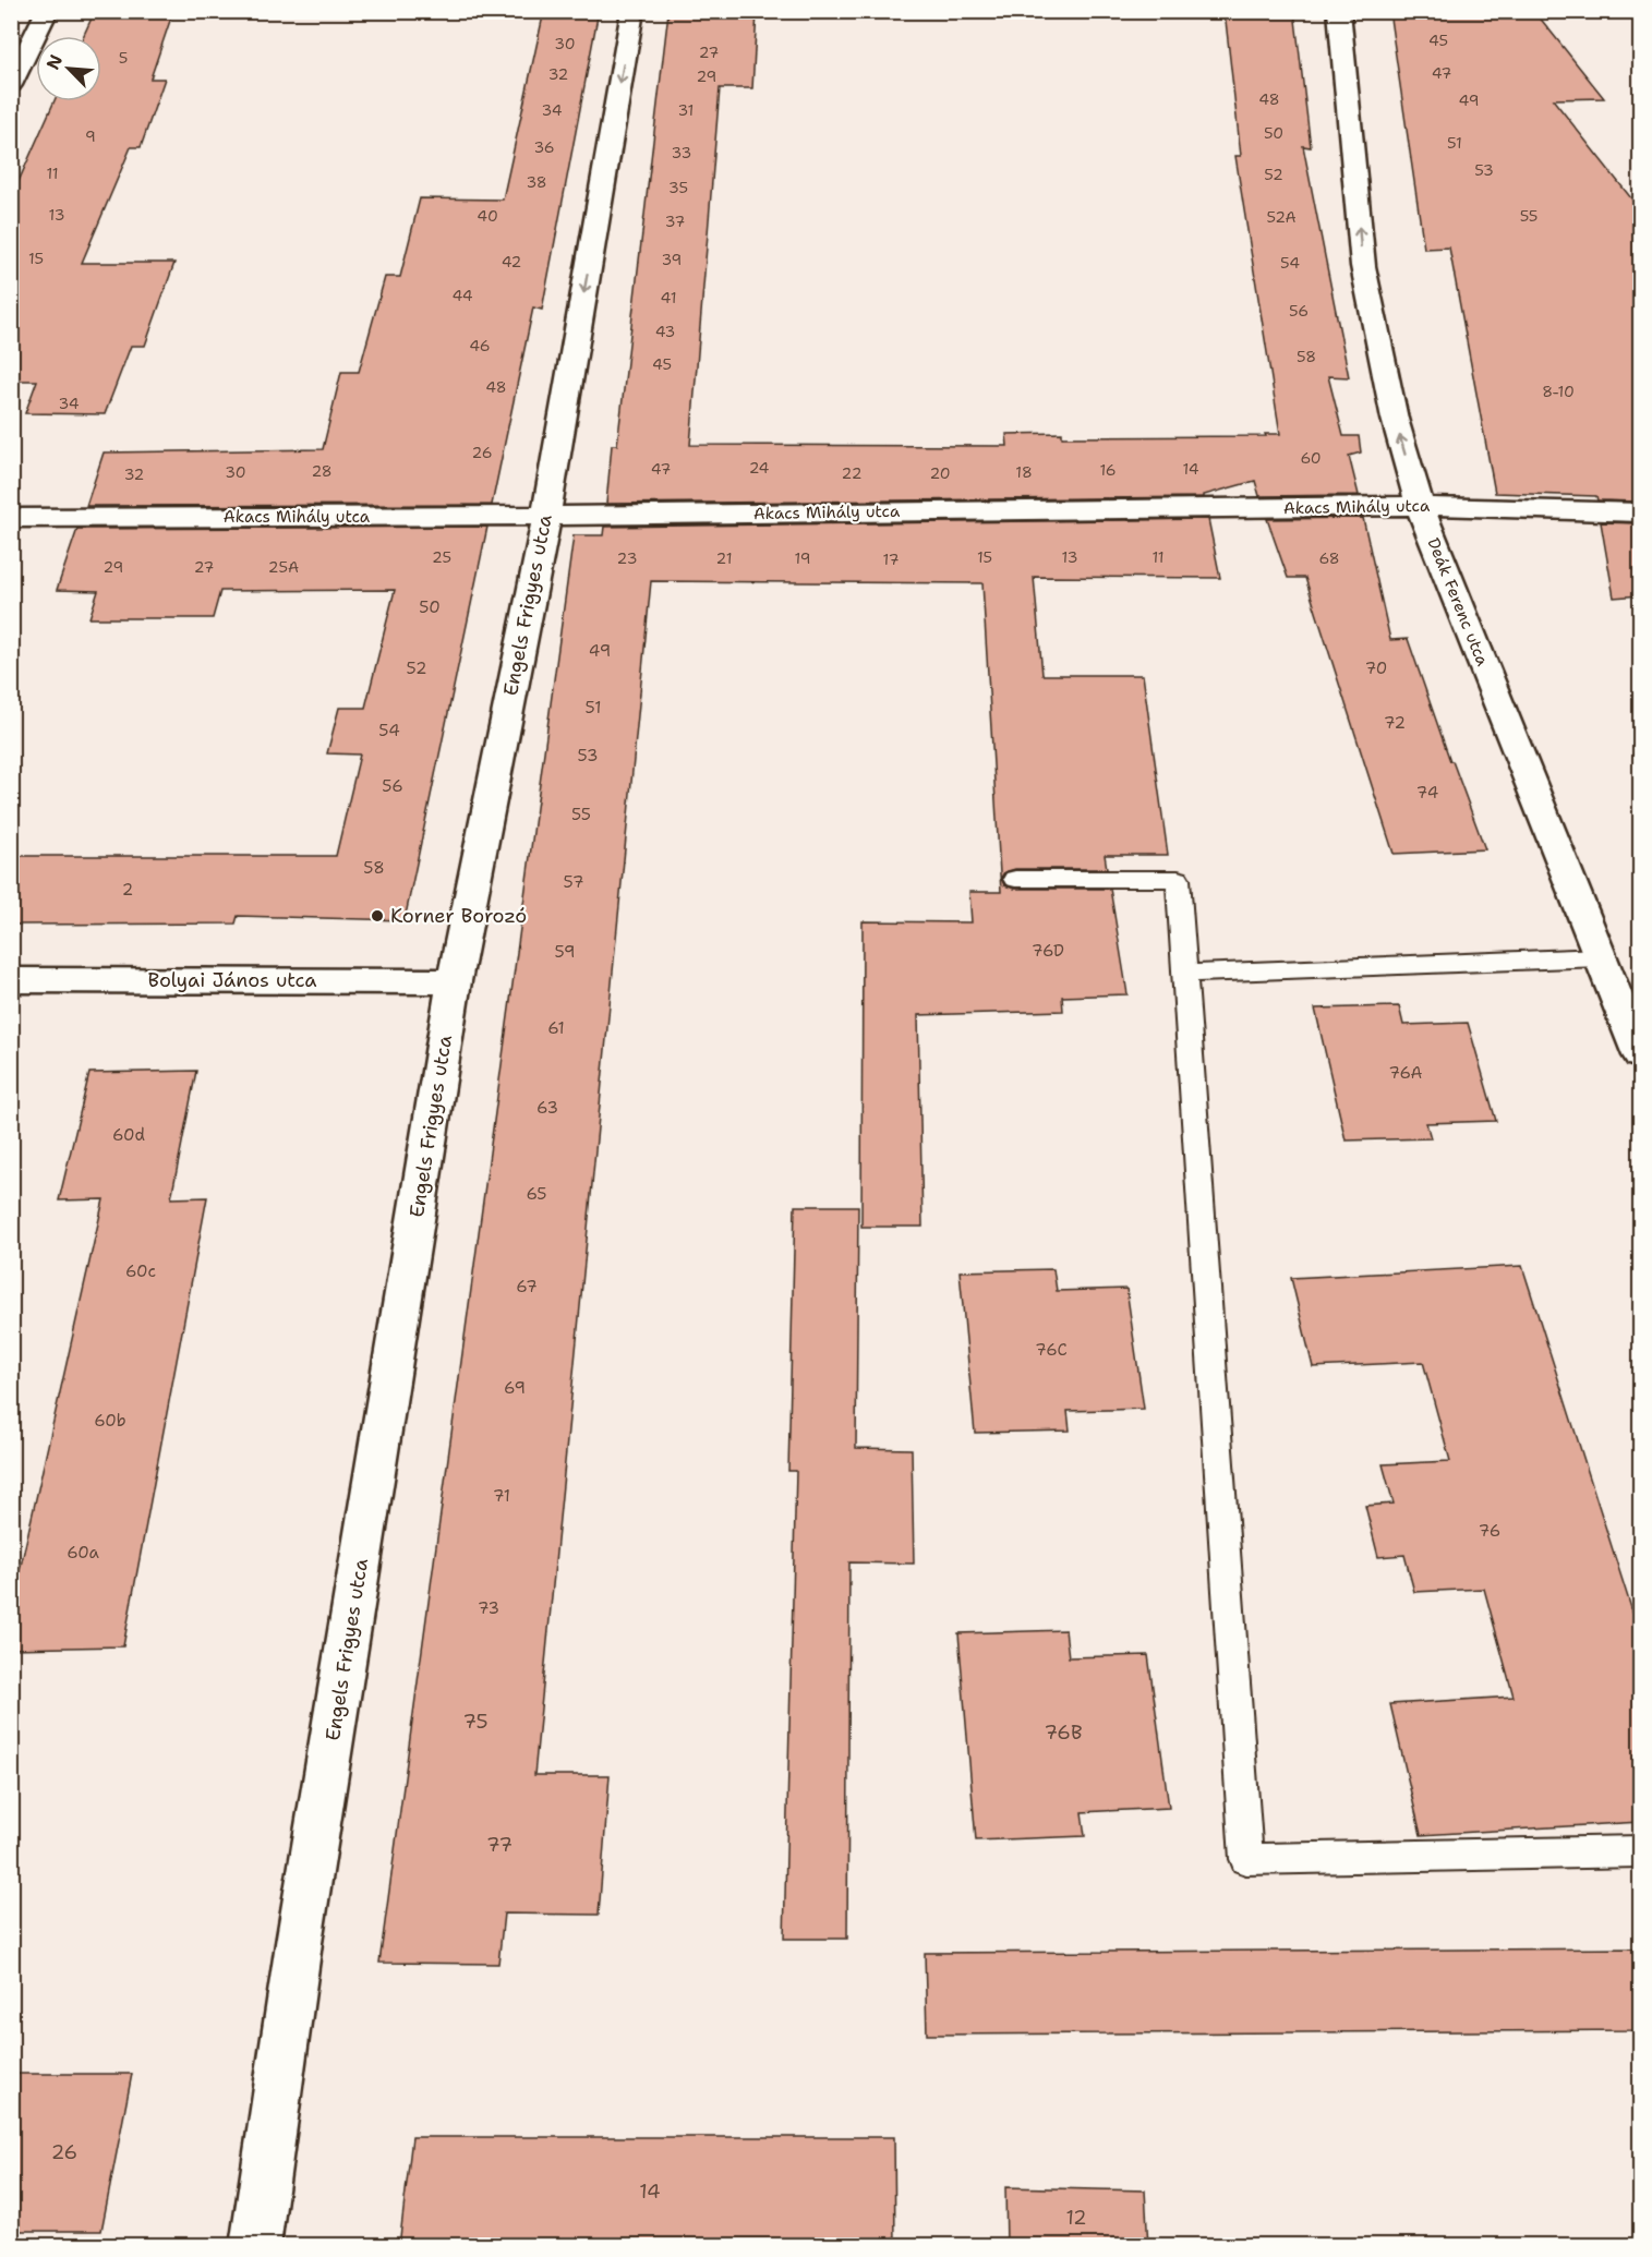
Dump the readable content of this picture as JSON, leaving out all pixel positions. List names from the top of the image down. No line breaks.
{"streets":{"street":["Akacs Mihály utca","Deák Ferenc utca","Engels Frigyes utca","Bolyai János utca"]},"crossings":[["Akacs Mihály utca","Deák Ferenc utca"],["Akacs Mihály utca","Engels Frigyes utca"],["Engels Frigyes utca","Bolyai János utca"]],"one_way":["Deák Ferenc utca"],"places":["Korner Borozó"],"house_numbers":["45","30","27","5","47","32","29","48","49","34","31","50","9","51","36","33","53","11","52","38","35","13","40","55","52A","37","15","39","42","54","44","41","56","43","46","58","45","48","8-10","34","26","60","24","47","14","16","28","30","18","22","20","32","25","15","13","11","23","21","19","68","17","29","27","25A","50","49","52","70","51","72","54","53","56","74","55","58","57","2","76D","59","61","76A","63","60d","65","60c","67","76C","69","60b","71","76","60a","73","75","76B","77","26","14","12"],"north":"top left"}
